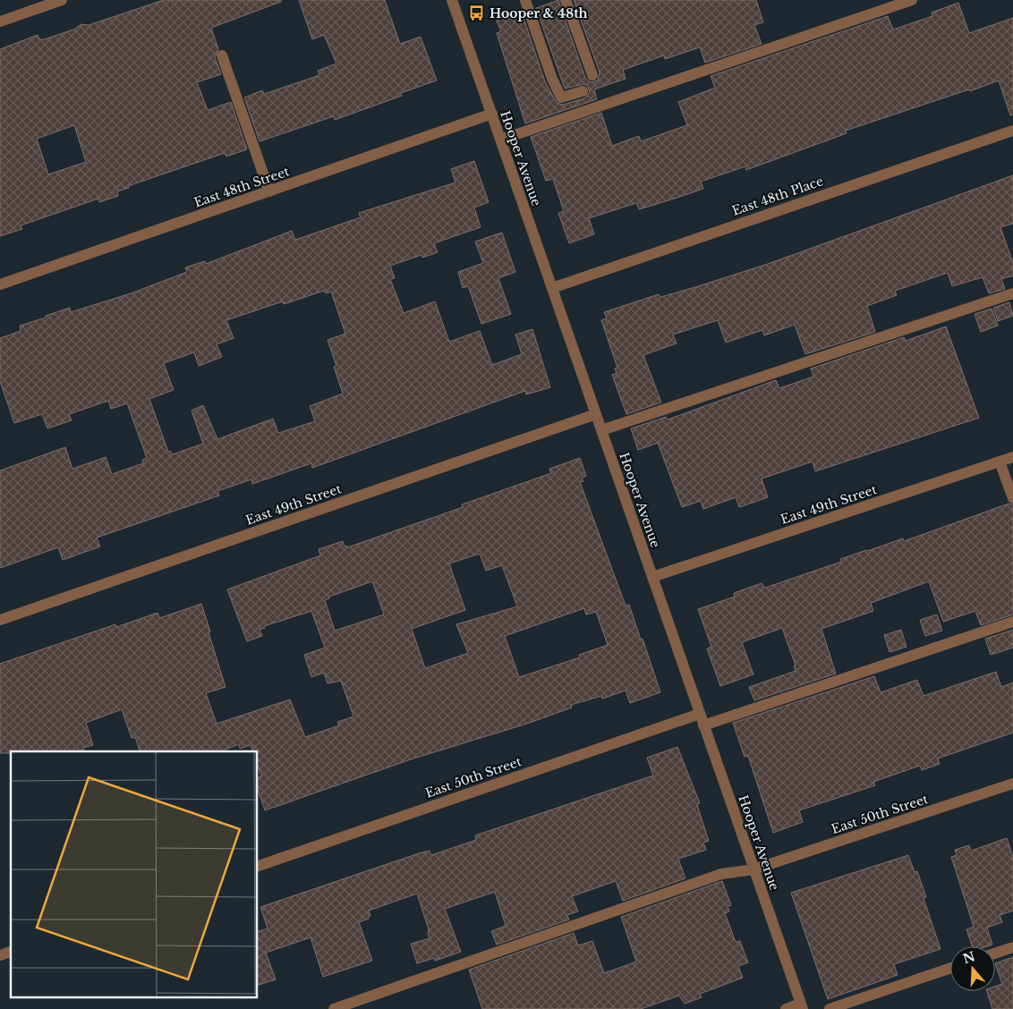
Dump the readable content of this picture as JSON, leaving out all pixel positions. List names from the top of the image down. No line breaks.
{"streets":{"street":["Hooper Avenue","East 48th Street","East 48th Place","East 49th Street","East 50th Street"]},"crossings":[["Hooper Avenue","East 48th Street"],["Hooper Avenue","East 48th Place"],["Hooper Avenue","East 49th Street"],["Hooper Avenue","East 50th Street"]],"places":{"bus stop":["Hooper & 48th"]},"north":"top"}
